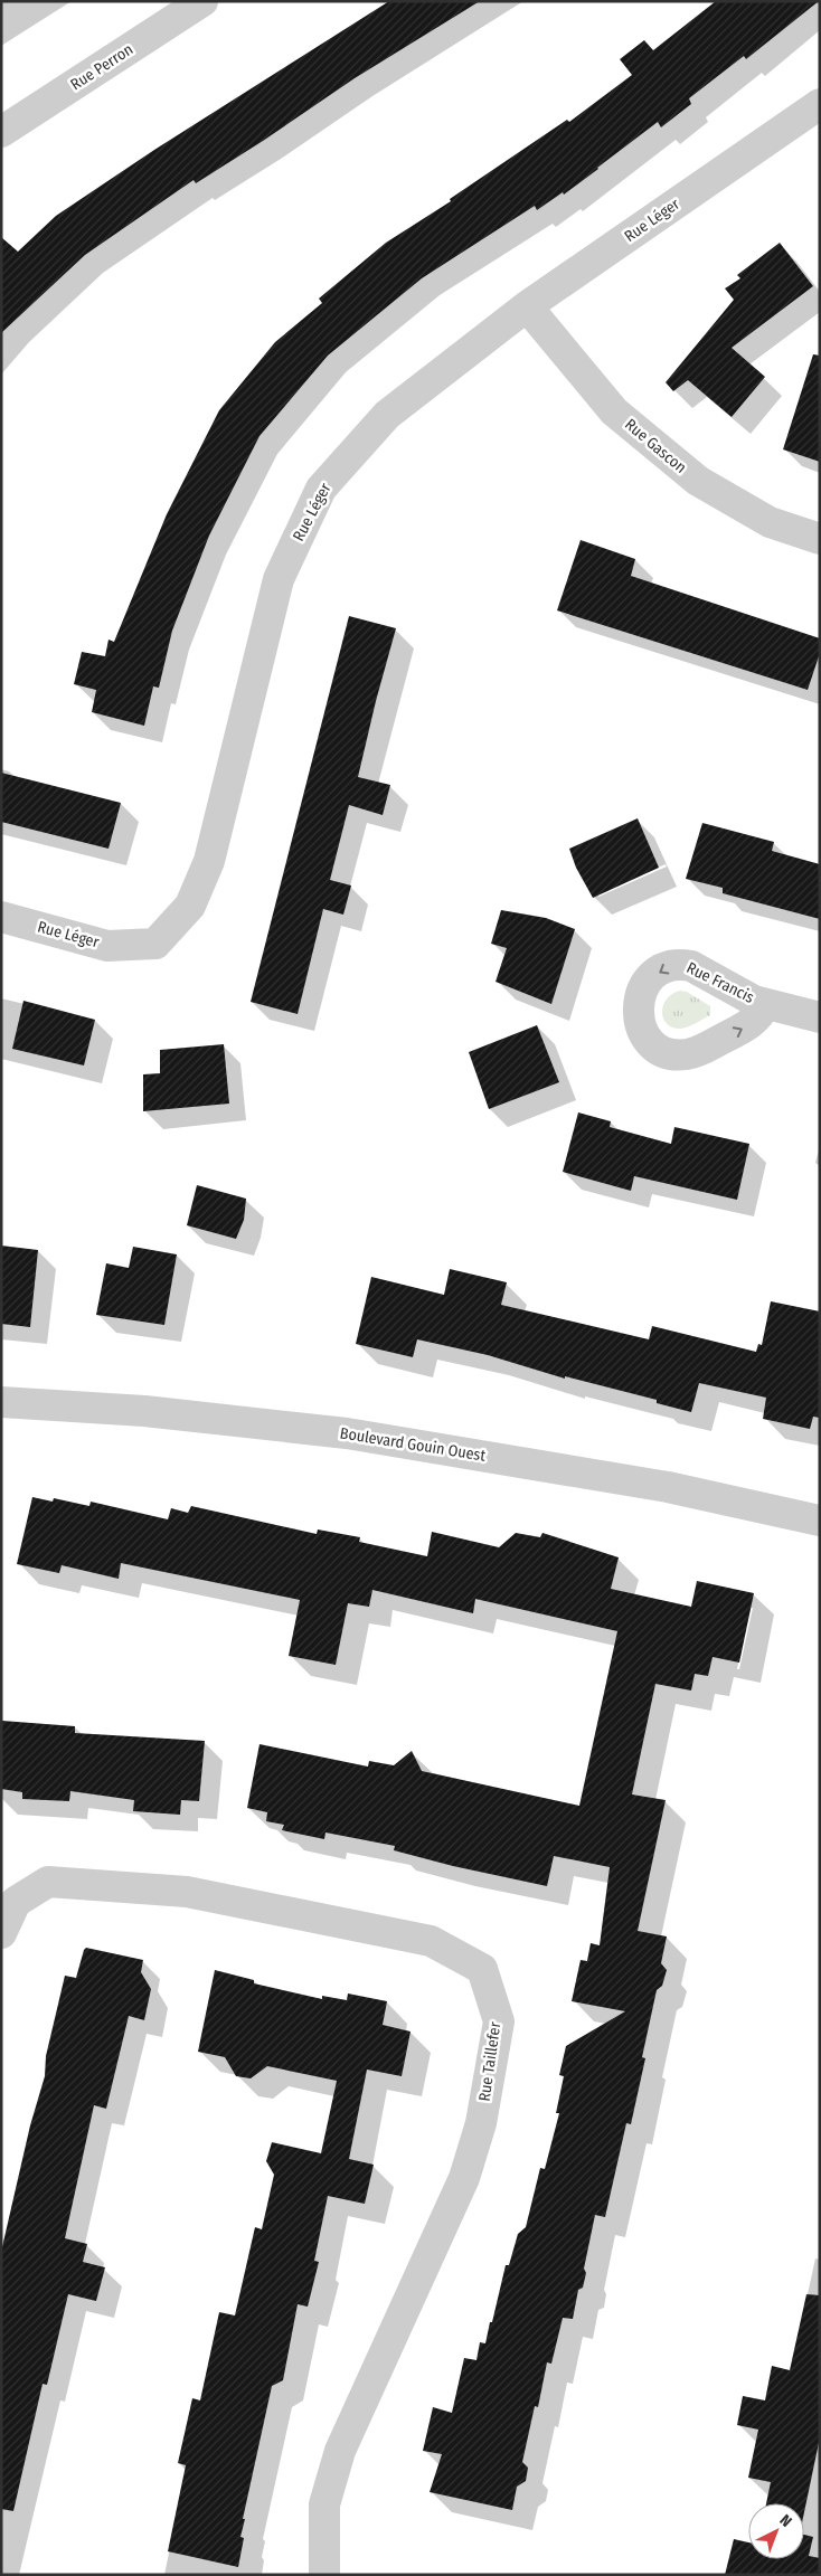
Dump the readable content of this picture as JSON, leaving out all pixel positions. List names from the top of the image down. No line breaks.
{"streets":{"street":["Rue Perron","Rue Léger","Rue Gascon","Rue Francis","Boulevard Gouin Ouest","Rue Taillefer"]},"crossings":[["Rue Léger","Rue Gascon"]],"north":"top right"}
